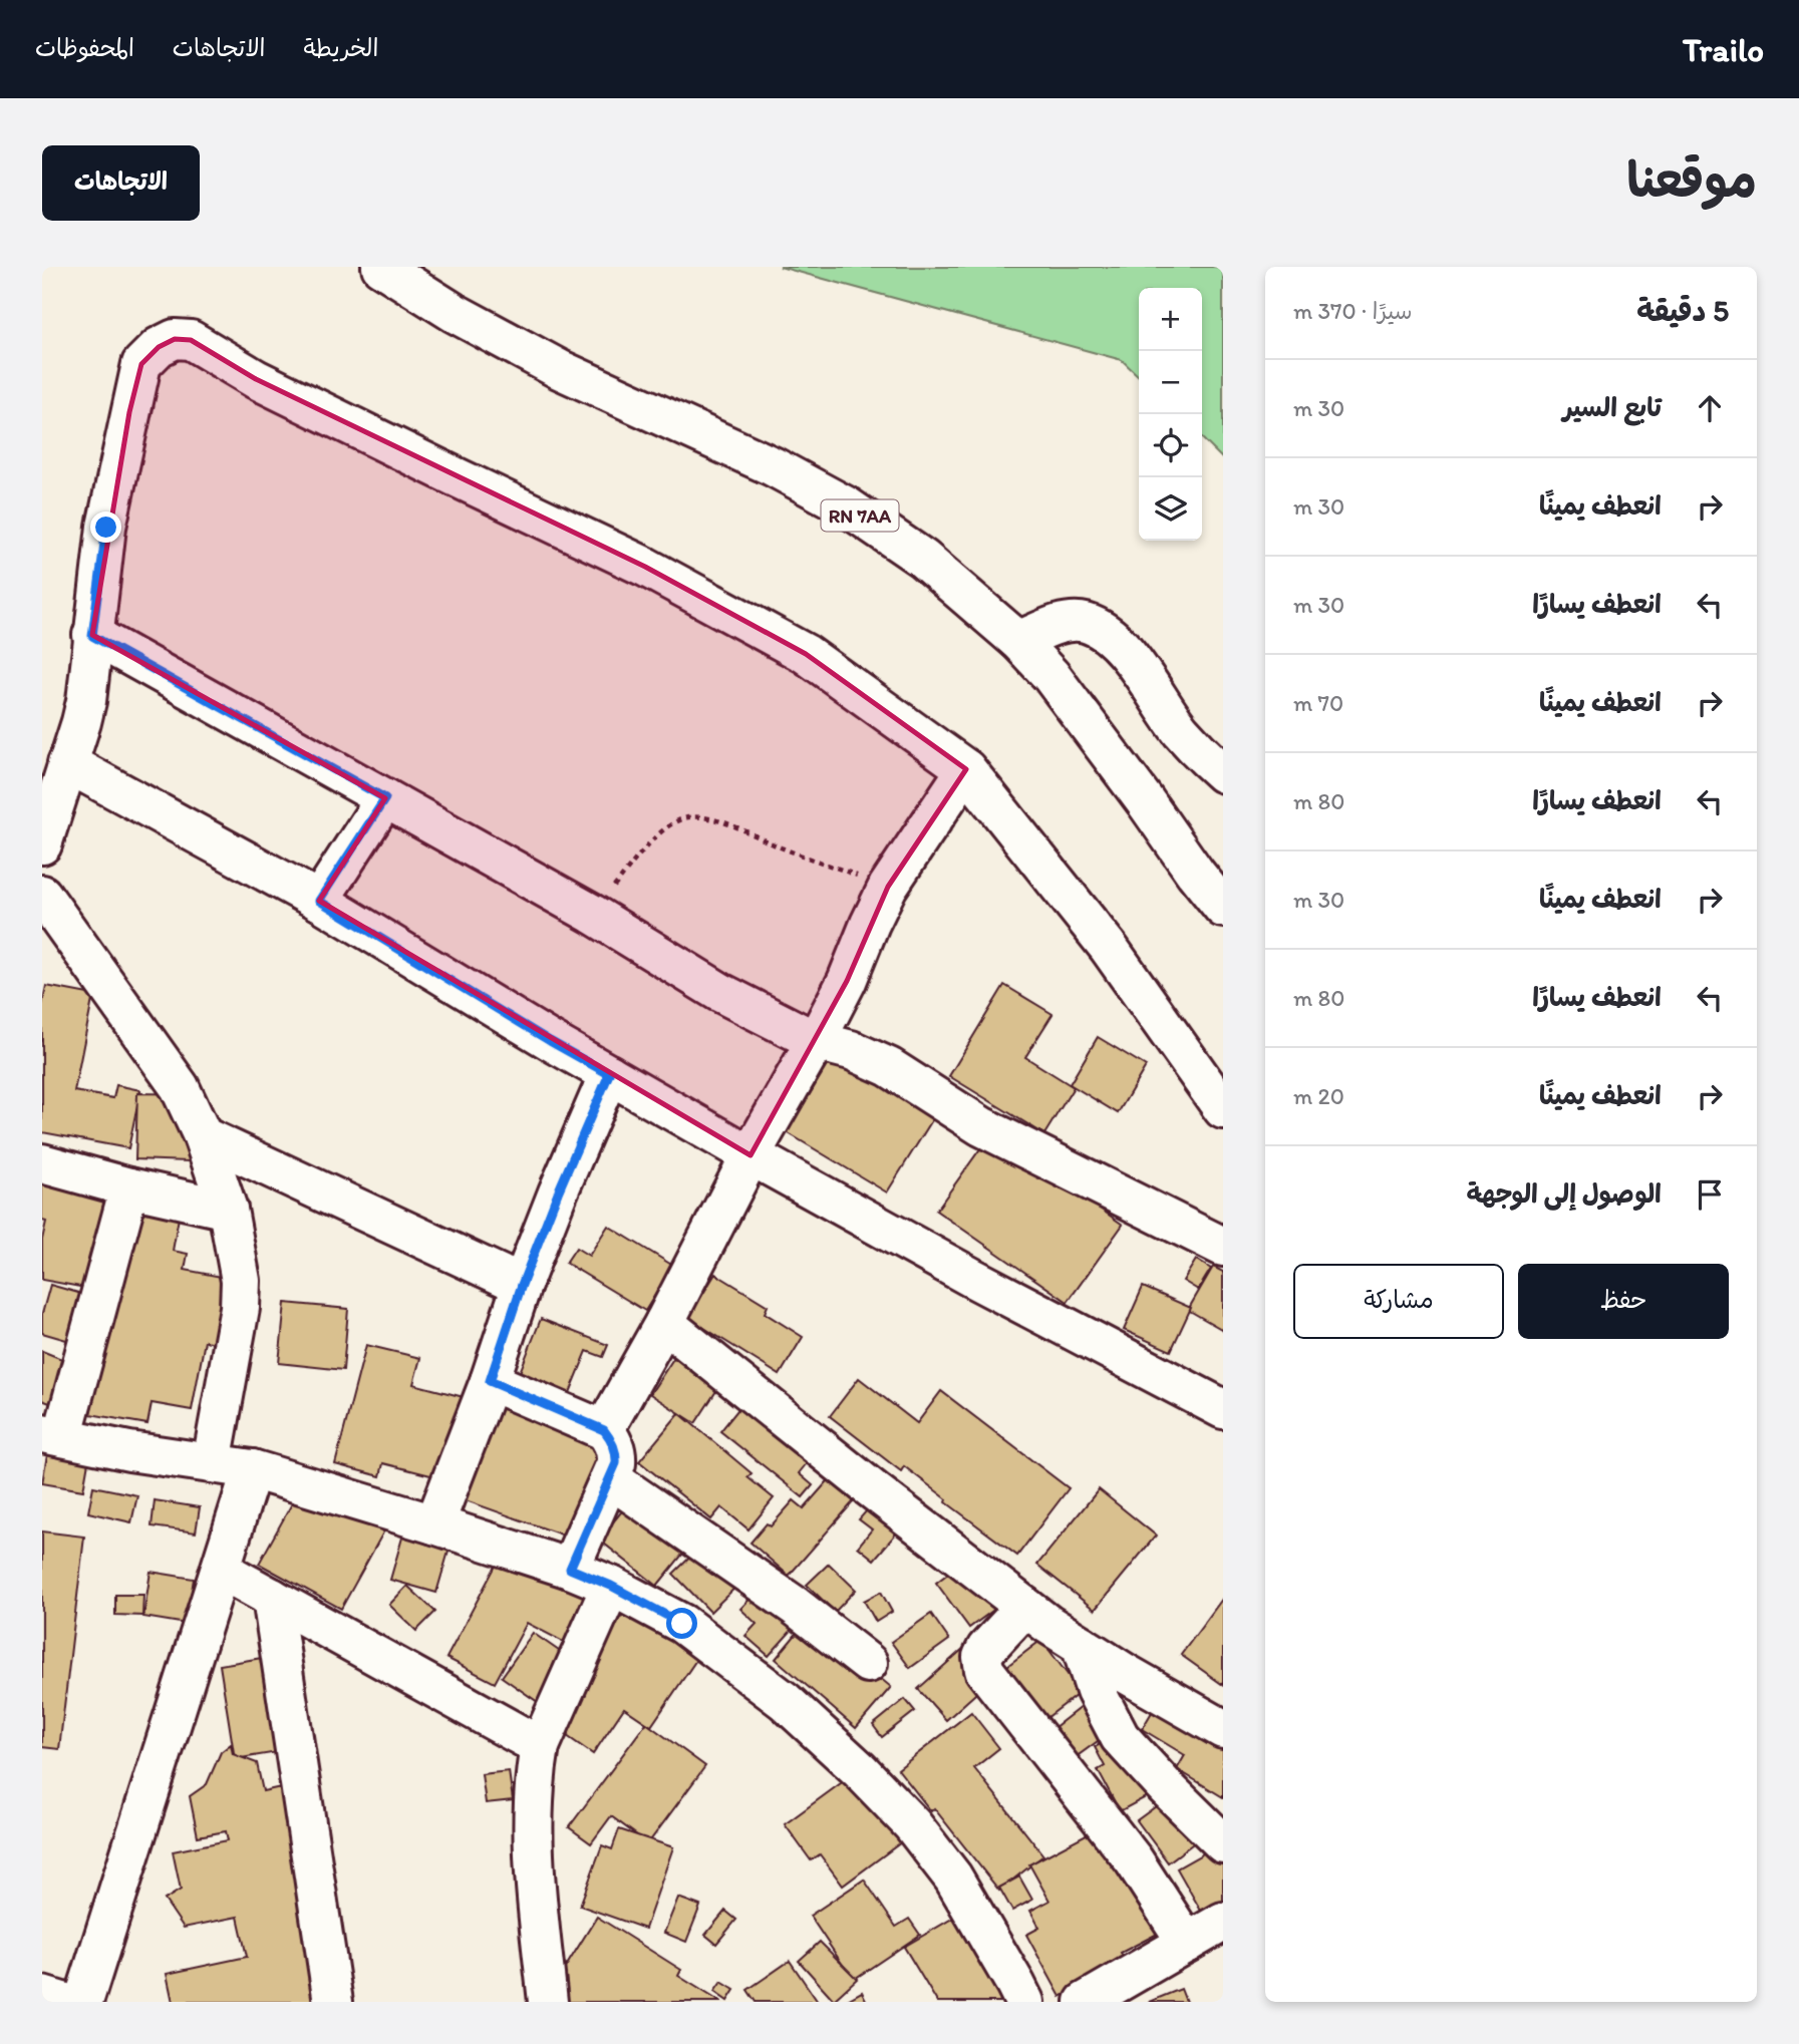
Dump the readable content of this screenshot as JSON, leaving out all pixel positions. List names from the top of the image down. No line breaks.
{"streets":{"street":["RN 7AA"]},"page":{"header":"Trailo","nav":["الخريطة","الاتجاهات","المحفوظات"],"title":"موقعنا","buttons":["الاتجاهات",["حفظ","مشاركة"]],"heading":["5 دقيقة","سيرًا · 370 m"],"map_buttons":["+","−"],"list":[["تابع السير","30 m"],["انعطف يمينًا","30 m"],["انعطف يسارًا","30 m"],["انعطف يمينًا","70 m"],["انعطف يسارًا","80 m"],["انعطف يمينًا","30 m"],["انعطف يسارًا","80 m"],["انعطف يمينًا","20 m"],"الوصول إلى الوجهة"]}}
